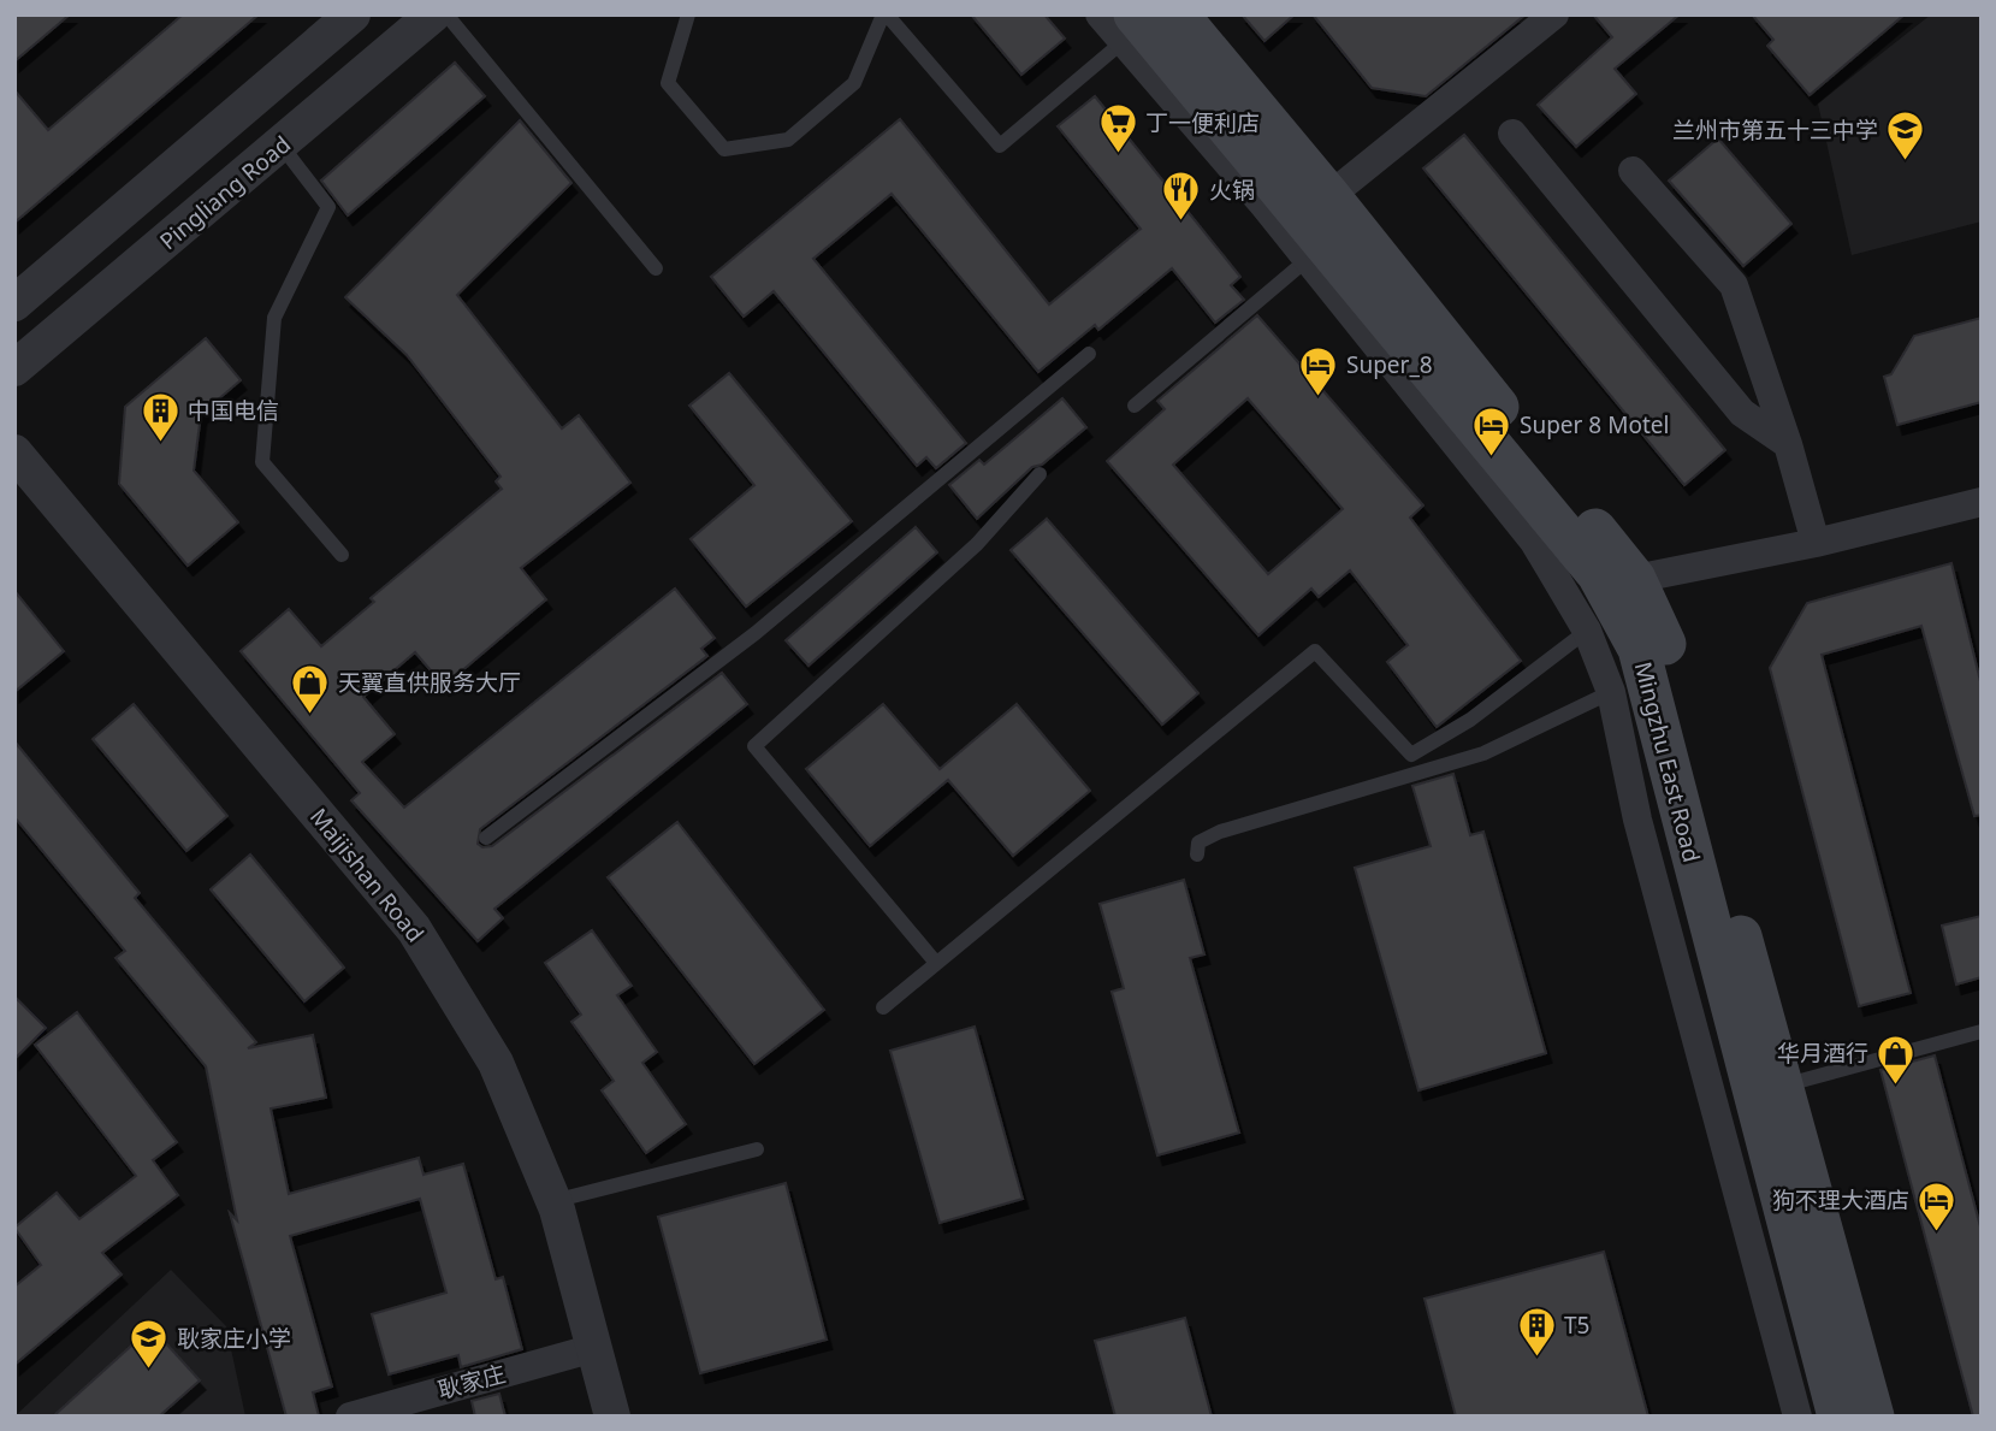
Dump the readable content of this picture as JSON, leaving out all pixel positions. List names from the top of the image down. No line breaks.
{"streets":{"main road":["Mingzhu East Road"],"street":["Pingliang Road","Maijishan Road","耿家庄"]},"crossings":[["Maijishan Road","耿家庄"]],"places":{"supermarket":["丁一便利店"],"school or university":["兰州市第五十三中学","耿家庄小学"],"restaurant":["火锅"],"hotel":["Super_8","Super 8 Motel","狗不理大酒店"],"building":["中国电信","T5"],"shop":["天翼直供服务大厅","华月酒行"]}}
